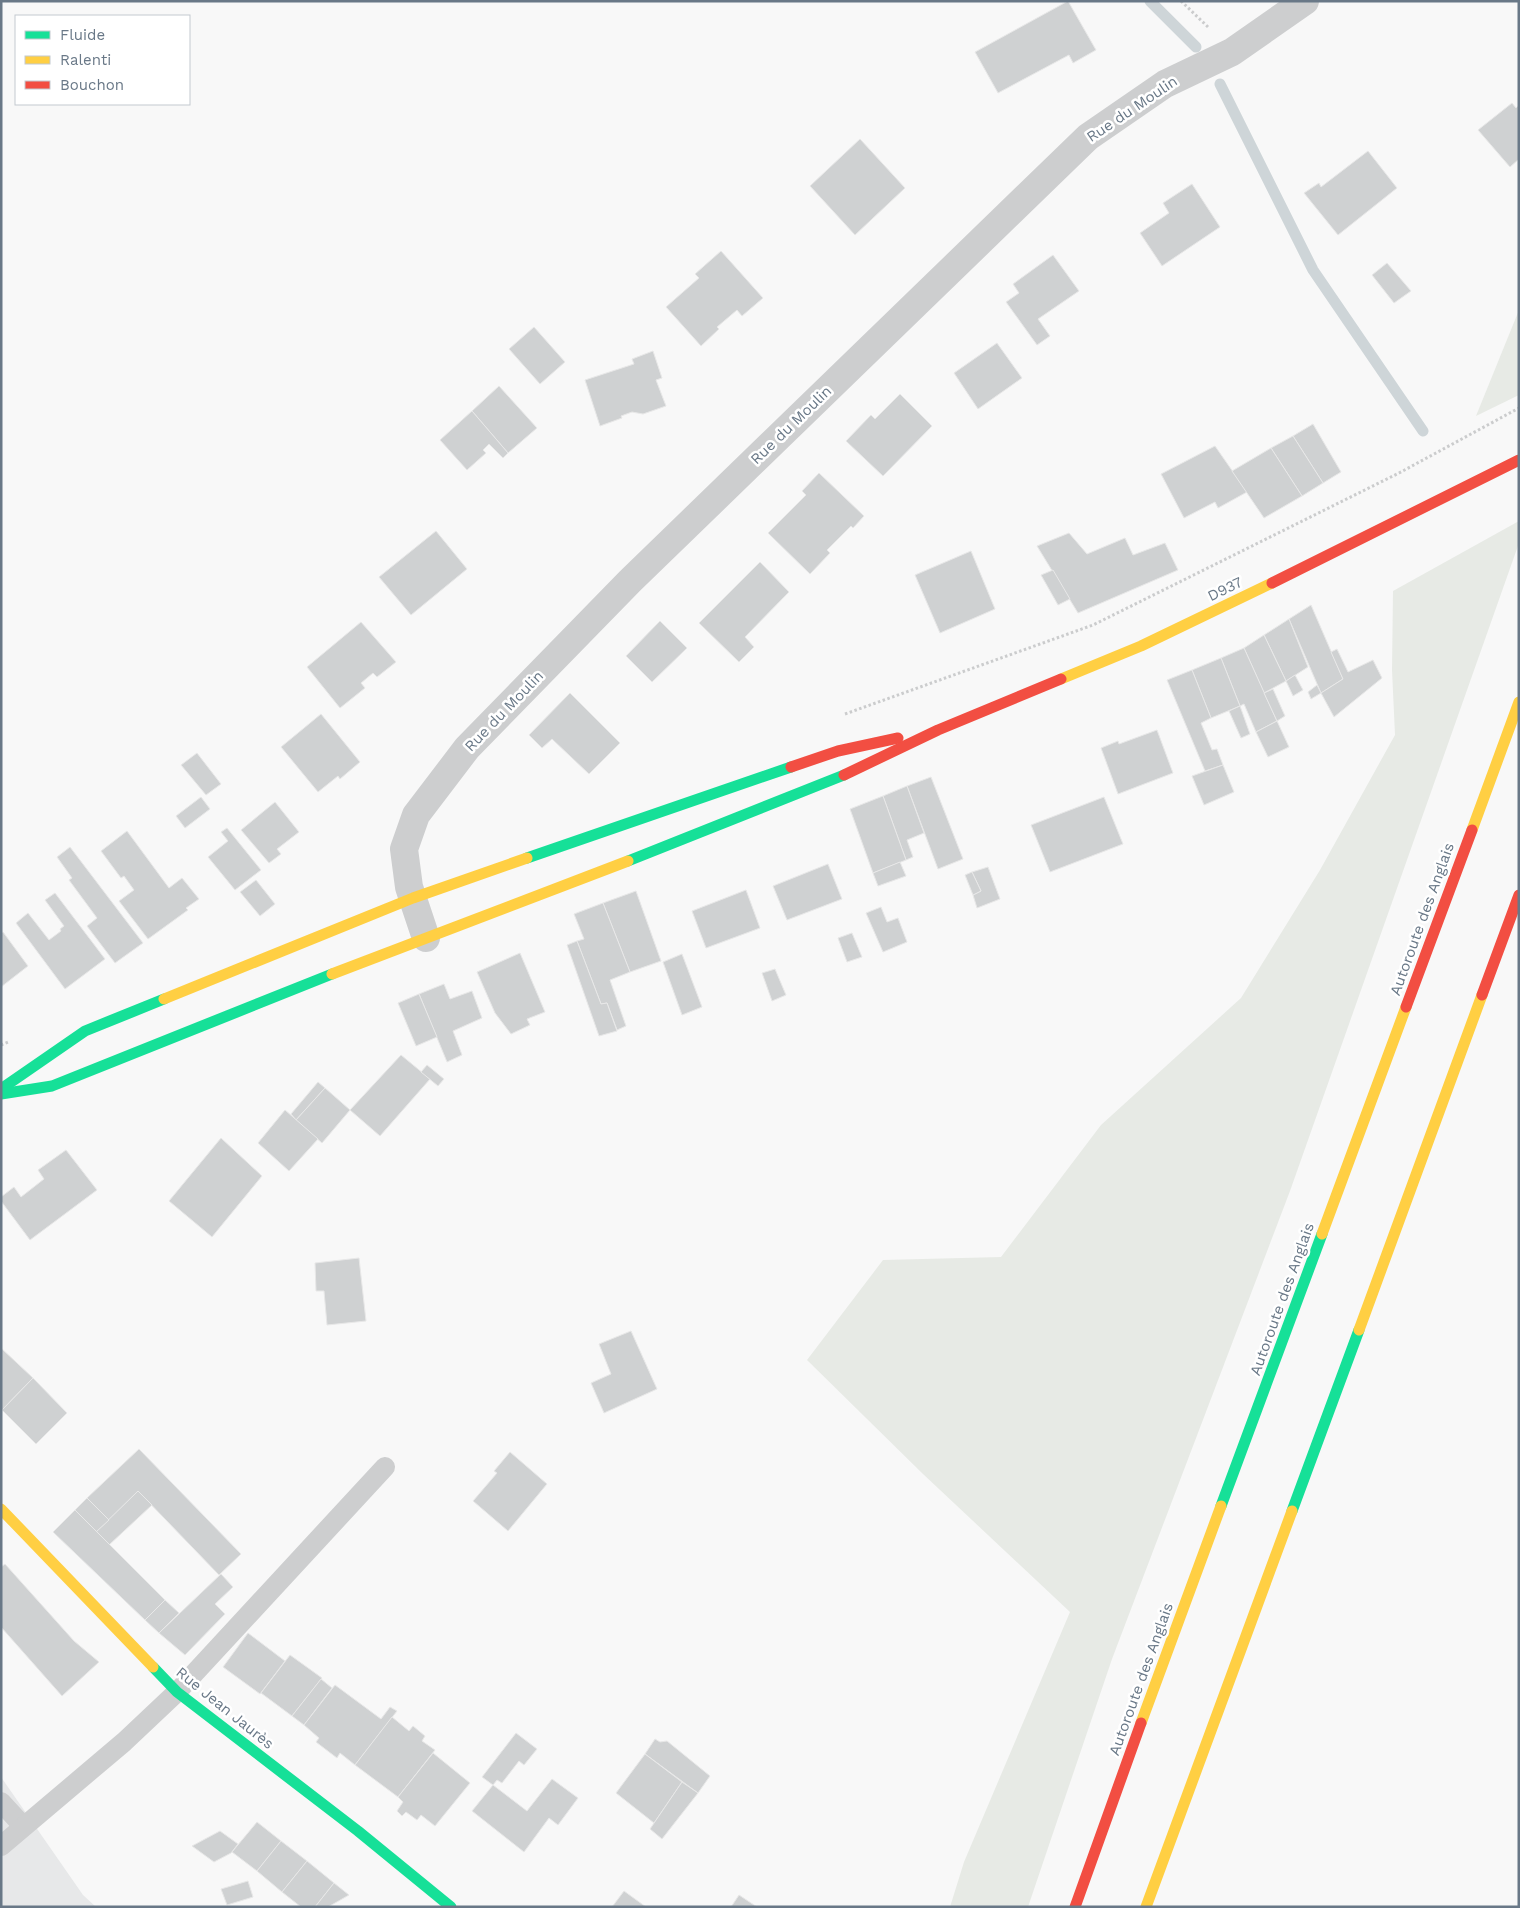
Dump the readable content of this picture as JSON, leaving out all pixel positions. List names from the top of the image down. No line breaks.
{"streets":{"main road":["D937","Autoroute des Anglais","Rue Jean Jaurès"],"street":["Rue du Moulin"]},"legend":["Fluide","Ralenti","Bouchon"]}
